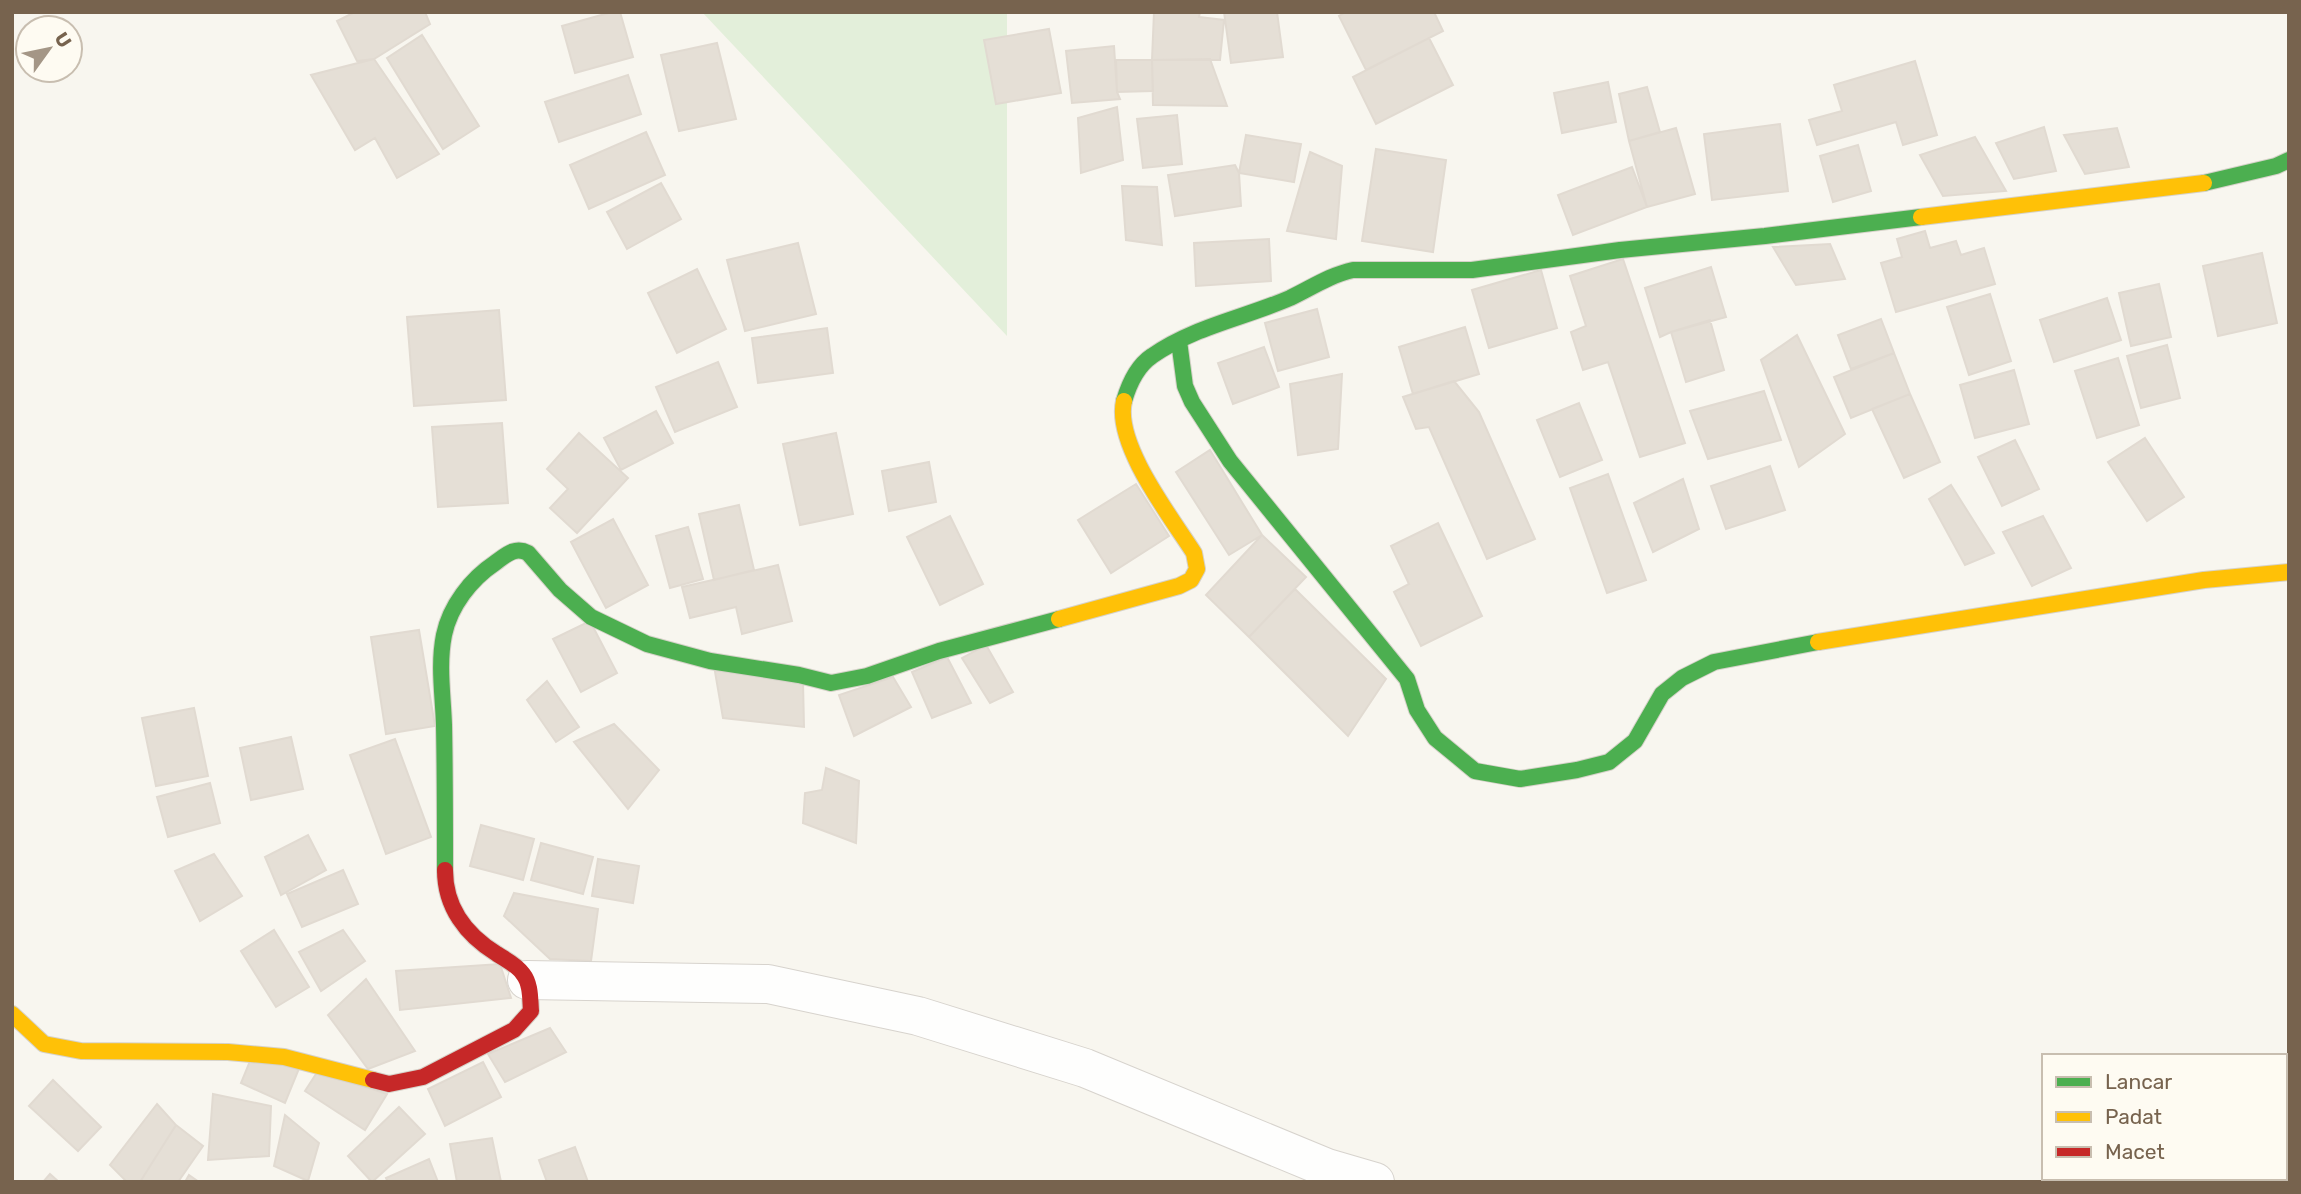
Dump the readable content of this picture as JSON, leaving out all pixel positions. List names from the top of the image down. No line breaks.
{"legend":["Lancar","Padat","Macet"],"north":"top right"}
